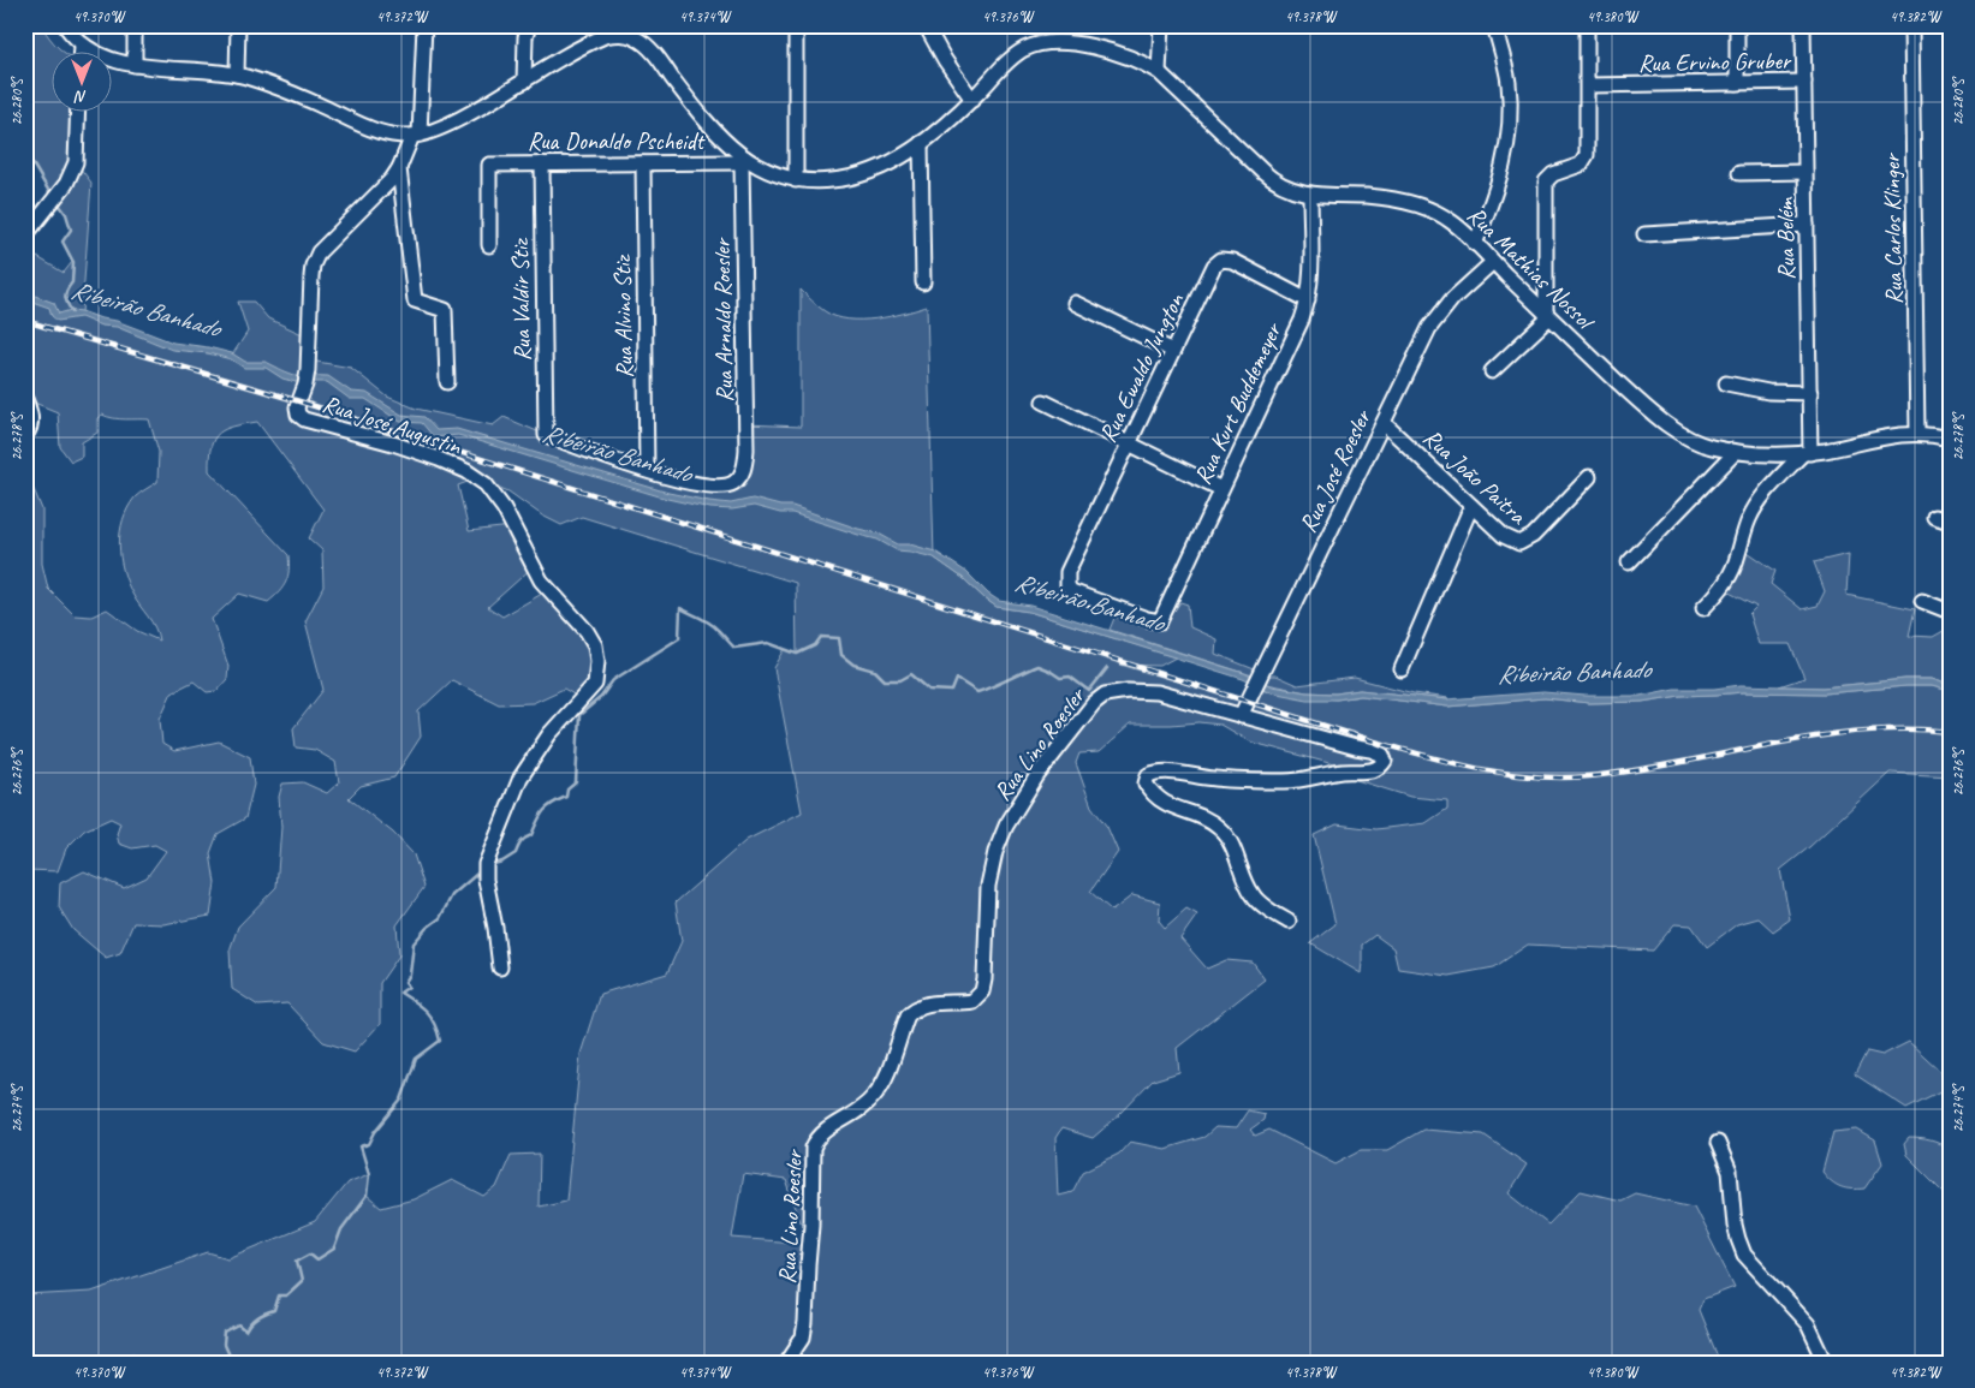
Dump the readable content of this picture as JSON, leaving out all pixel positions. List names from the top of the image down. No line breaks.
{"streets":{"street":["Rua Ervino Gruber","Rua Donaldo Pscheidt","Rua Carlos Klinger","Rua Belém","Rua Mathias Nossol","Rua Valdir Stiz","Rua Alvino Stiz","Rua Arnaldo Roesler","Rua Ewaldo Jungton","Rua Kurt Buddemeyer","Rua José Augustin","Rua José Roesler","Rua João Paitra","Rua Lino Roesler"]},"crossings":[["Rua Ervino Gruber","Rua Belém"],["Rua Donaldo Pscheidt","Rua Mathias Nossol"],["Rua Donaldo Pscheidt","Rua Valdir Stiz"],["Rua Donaldo Pscheidt","Rua Alvino Stiz"],["Rua Donaldo Pscheidt","Rua Arnaldo Roesler"],["Rua Carlos Klinger","Rua Mathias Nossol"],["Rua Belém","Rua Mathias Nossol"],["Rua Mathias Nossol","Rua Arnaldo Roesler"],["Rua Mathias Nossol","Rua Kurt Buddemeyer"],["Rua Mathias Nossol","Rua José Augustin"],["Rua Mathias Nossol","Rua José Roesler"],["Rua Valdir Stiz","Rua Alvino Stiz"],["Rua Valdir Stiz","Rua Arnaldo Roesler"],["Rua Alvino Stiz","Rua Arnaldo Roesler"],["Rua Ewaldo Jungton","Rua Kurt Buddemeyer"],["Rua José Roesler","Rua João Paitra"],["Rua José Roesler","Rua Lino Roesler"]],"water":["Ribeirão Banhado"],"north":"bottom","coordinates":["49.370°W","49.372°W","49.374°W","49.376°W","49.378°W","49.380°W","49.382°W","26.280°S","26.278°S","26.276°S","26.274°S"]}
